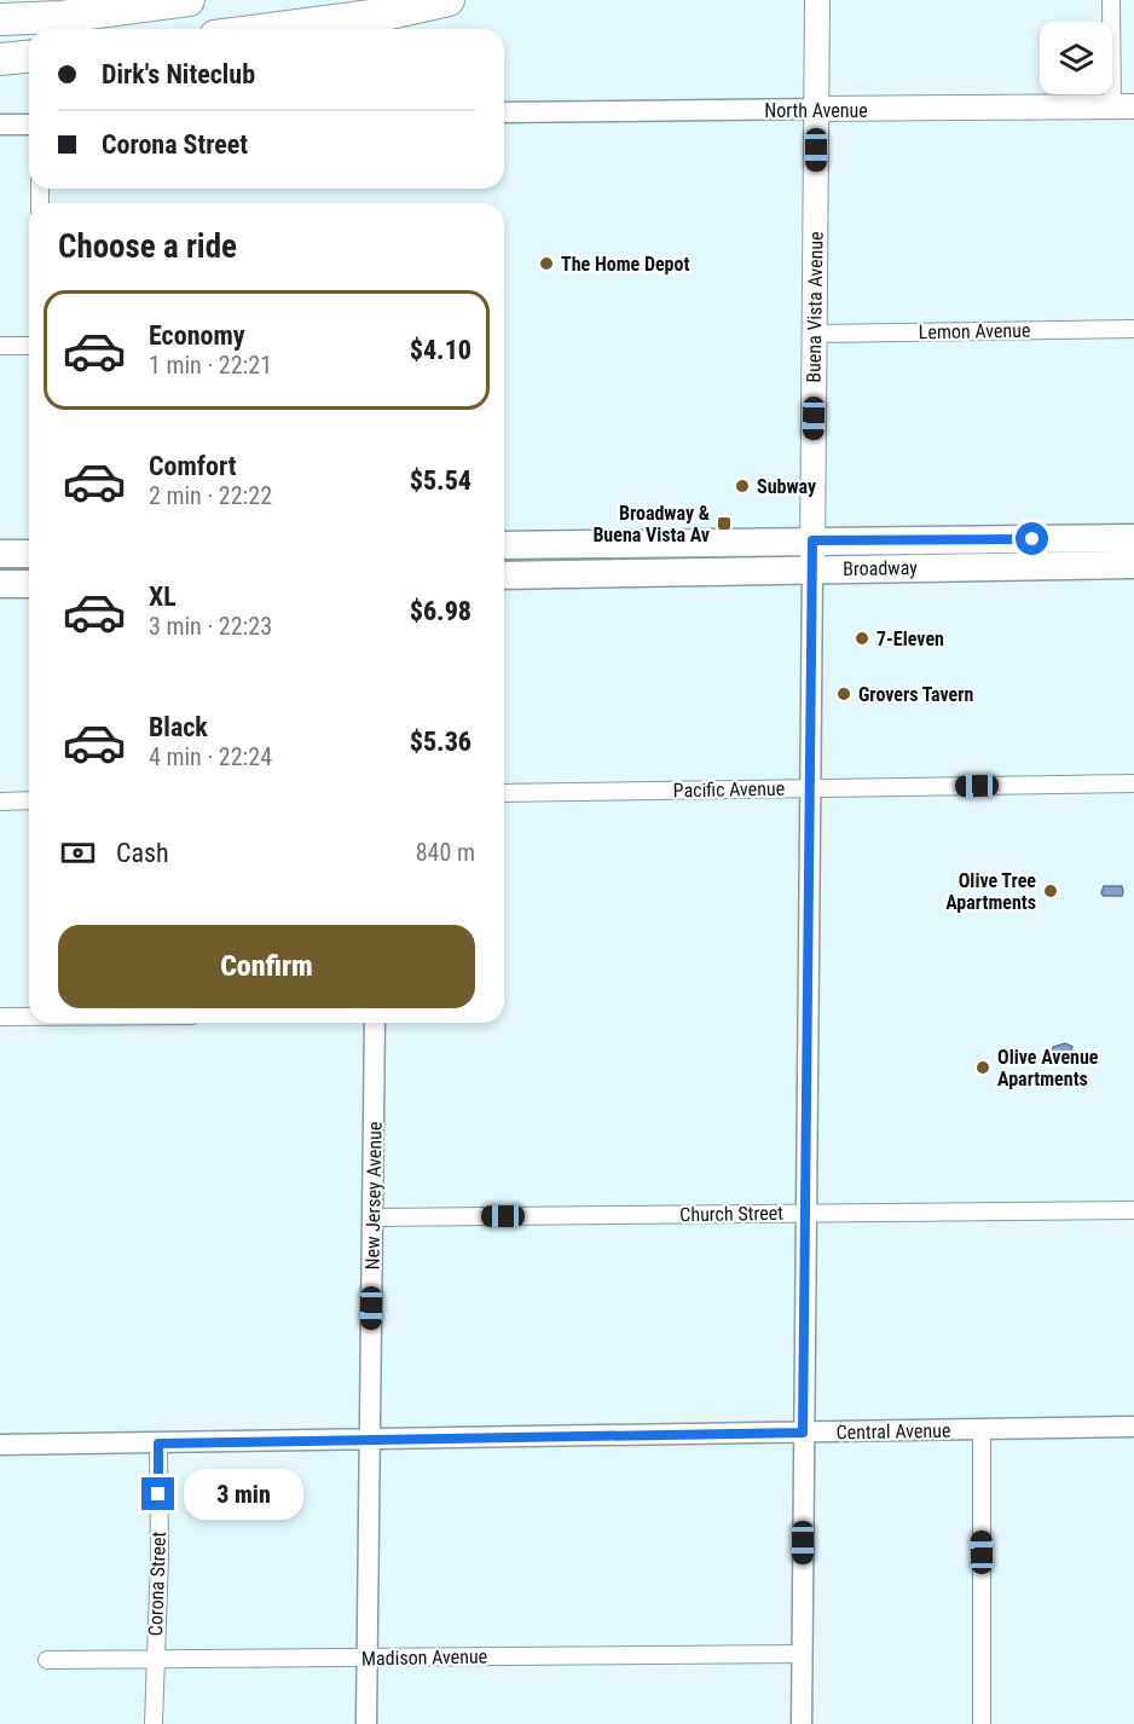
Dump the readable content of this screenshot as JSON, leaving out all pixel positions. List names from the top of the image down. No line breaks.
{"streets":{"main road":["North Avenue","Buena Vista Avenue","Broadway"],"street":["Lemon Avenue","Pacific Avenue","New Jersey Avenue","Church Street","Central Avenue","Corona Street","Madison Avenue"]},"crossings":[["North Avenue","Buena Vista Avenue"],["Buena Vista Avenue","Lemon Avenue"],["Buena Vista Avenue","Broadway"],["Buena Vista Avenue","Pacific Avenue"],["Buena Vista Avenue","Church Street"],["Buena Vista Avenue","Central Avenue"],["Buena Vista Avenue","Madison Avenue"],["New Jersey Avenue","Church Street"],["New Jersey Avenue","Central Avenue"],["New Jersey Avenue","Madison Avenue"],["Central Avenue","Corona Street"],["Corona Street","Madison Avenue"]],"places":{"other":["The Home Depot","Subway","7-Eleven","Grovers Tavern","Olive Tree Apartments","Olive Avenue Apartments"],"transit":["Broadway & Buena Vista Av"]},"page":{"banner":["Dirk's Niteclub","Corona Street"],"heading":"Choose a ride","list":[{"name":"Economy","note":"1 min · 22:21","value":"$4.10"},{"name":"Comfort","note":"2 min · 22:22","value":"$5.54"},{"name":"XL","note":"3 min · 22:23","value":"$6.98"},{"name":"Black","note":"4 min · 22:24","value":"$5.36"}],"pay":["Cash","840 m"],"buttons":"Confirm","bubble":"3 min"}}
